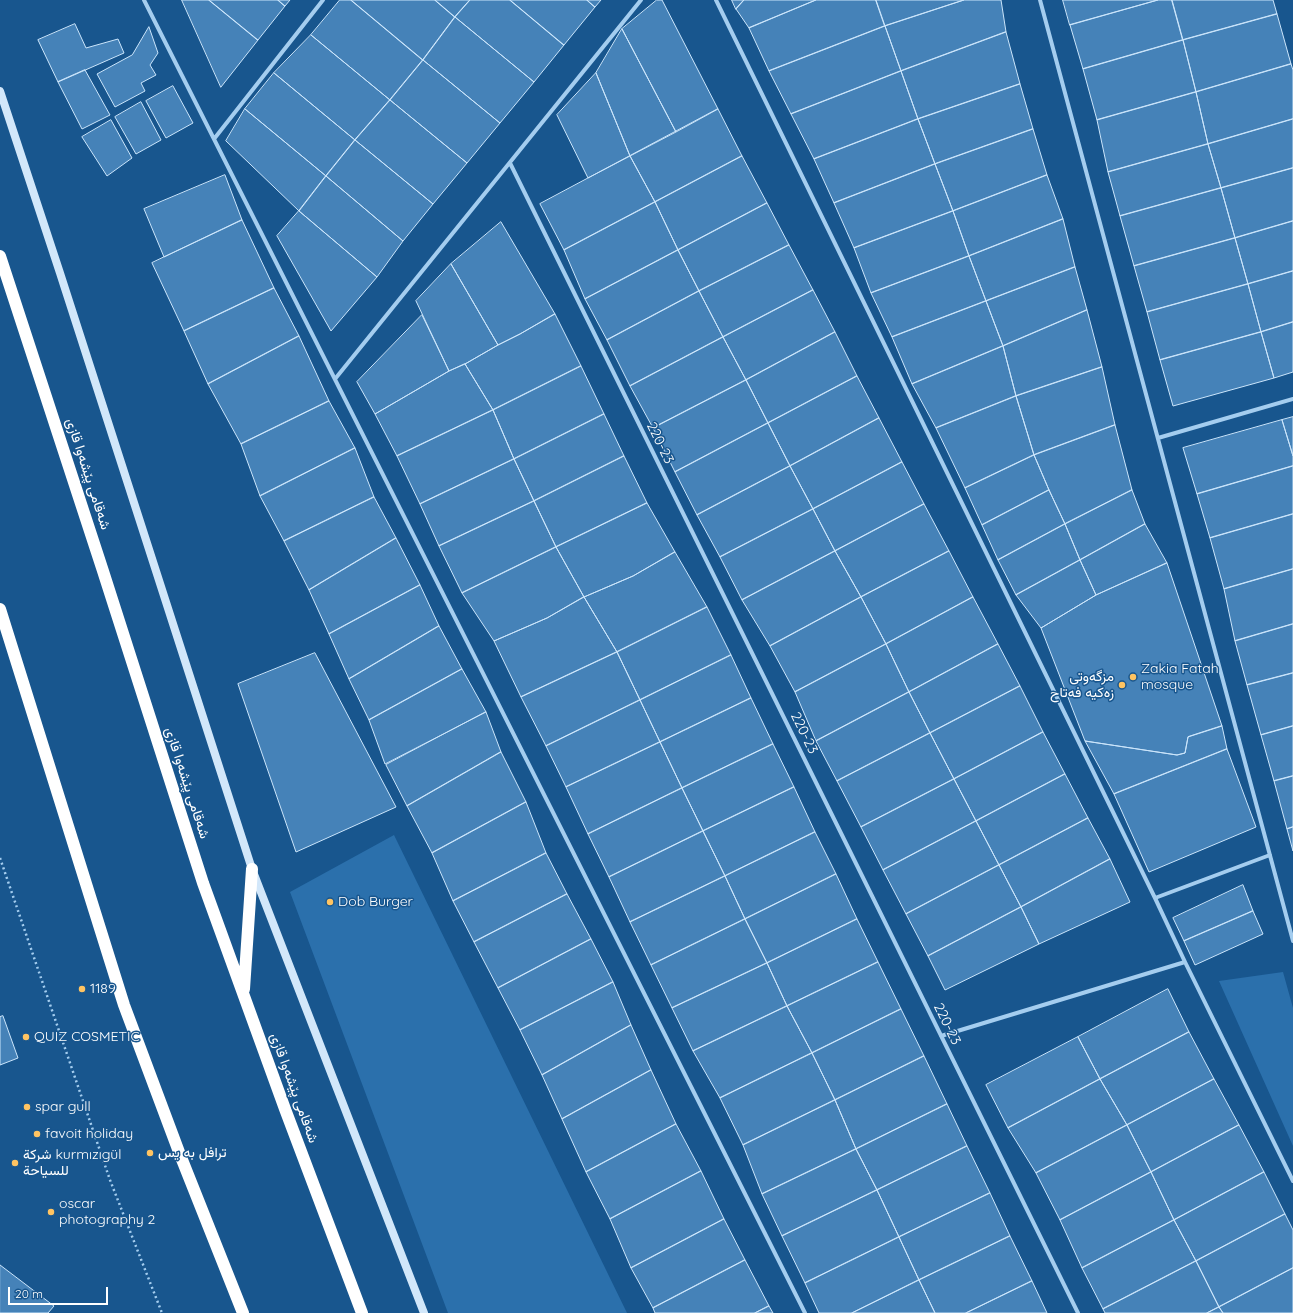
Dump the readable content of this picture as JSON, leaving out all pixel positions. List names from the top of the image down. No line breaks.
{"streets":{"highway":["شەقامی پێشەوا قازی"],"street":["220-23"]},"places":["Zakia Fatah mosque","مزگەوتی زەکیە فەتاح","Dob Burger","1189","QUIZ COSMETIC","spar gull","favoit holiday","ترافل به يس","شركة kurmızıgül للسياحة","oscar photography 2"],"scale_bar":"20 m"}
